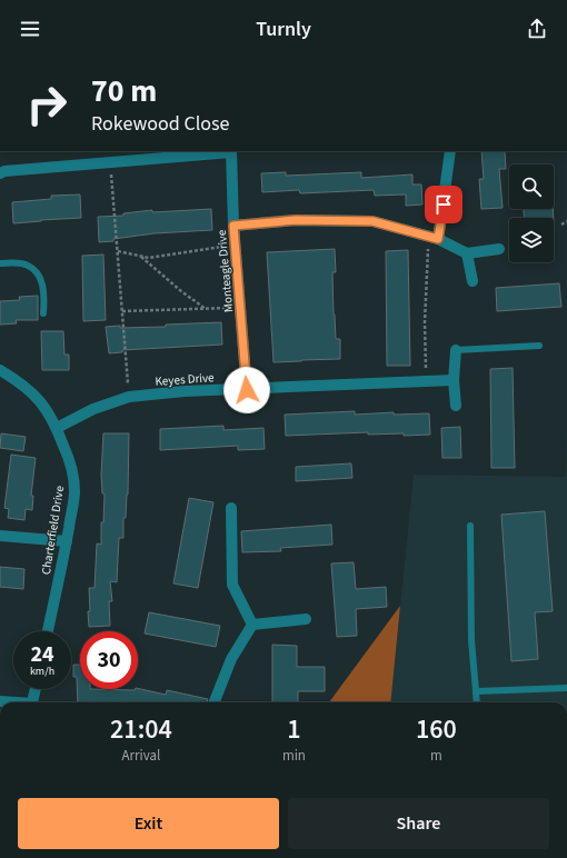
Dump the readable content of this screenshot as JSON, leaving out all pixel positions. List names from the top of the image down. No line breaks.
{"streets":{"street":["Monteagle Drive","Keyes Drive","Charterfield Drive"]},"crossings":[["Monteagle Drive","Keyes Drive"],["Keyes Drive","Charterfield Drive"]],"page":{"header":"Turnly","turn":["70 m","Rokewood Close"],"speed":"24 km/h","limit":"30","eta":["21:04","Arrival","1","min","160","m"],"buttons":["Exit","Share"]}}
